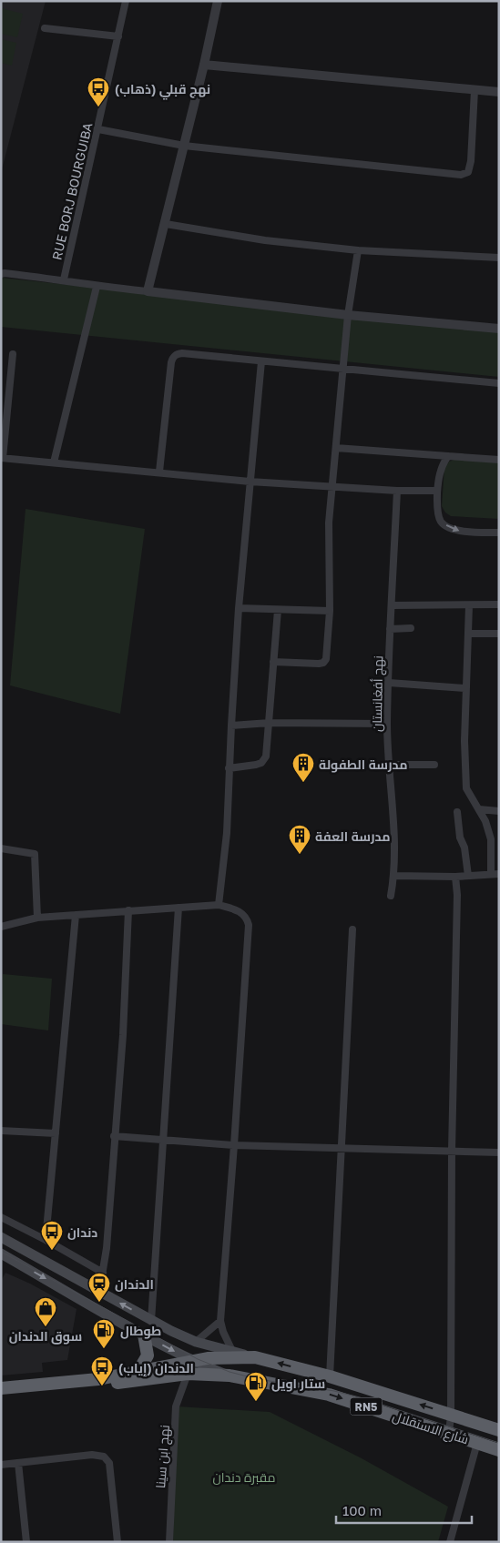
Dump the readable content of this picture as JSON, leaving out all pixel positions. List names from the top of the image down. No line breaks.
{"streets":{"highway":["RN5","شارع الاستقلال"],"street":["RUE BORJ BOURGUIBA","نهج أفغانستان","نهج ابن سينا"]},"crossings":[["RN5","شارع الاستقلال"],["RN5","نهج ابن سينا"]],"parks":["مقبرة دندان"],"places":{"bus stop":["نهج قبلي (ذهاب)","دندان","الدندان (إياب)"],"building":["مدرسة الطفولة","مدرسة العفة"],"station":["الدندان"],"shop":["سوق الدندان"],"fuel station":["طوطال","ستار اويل"]},"scale_bar":"100 m"}
